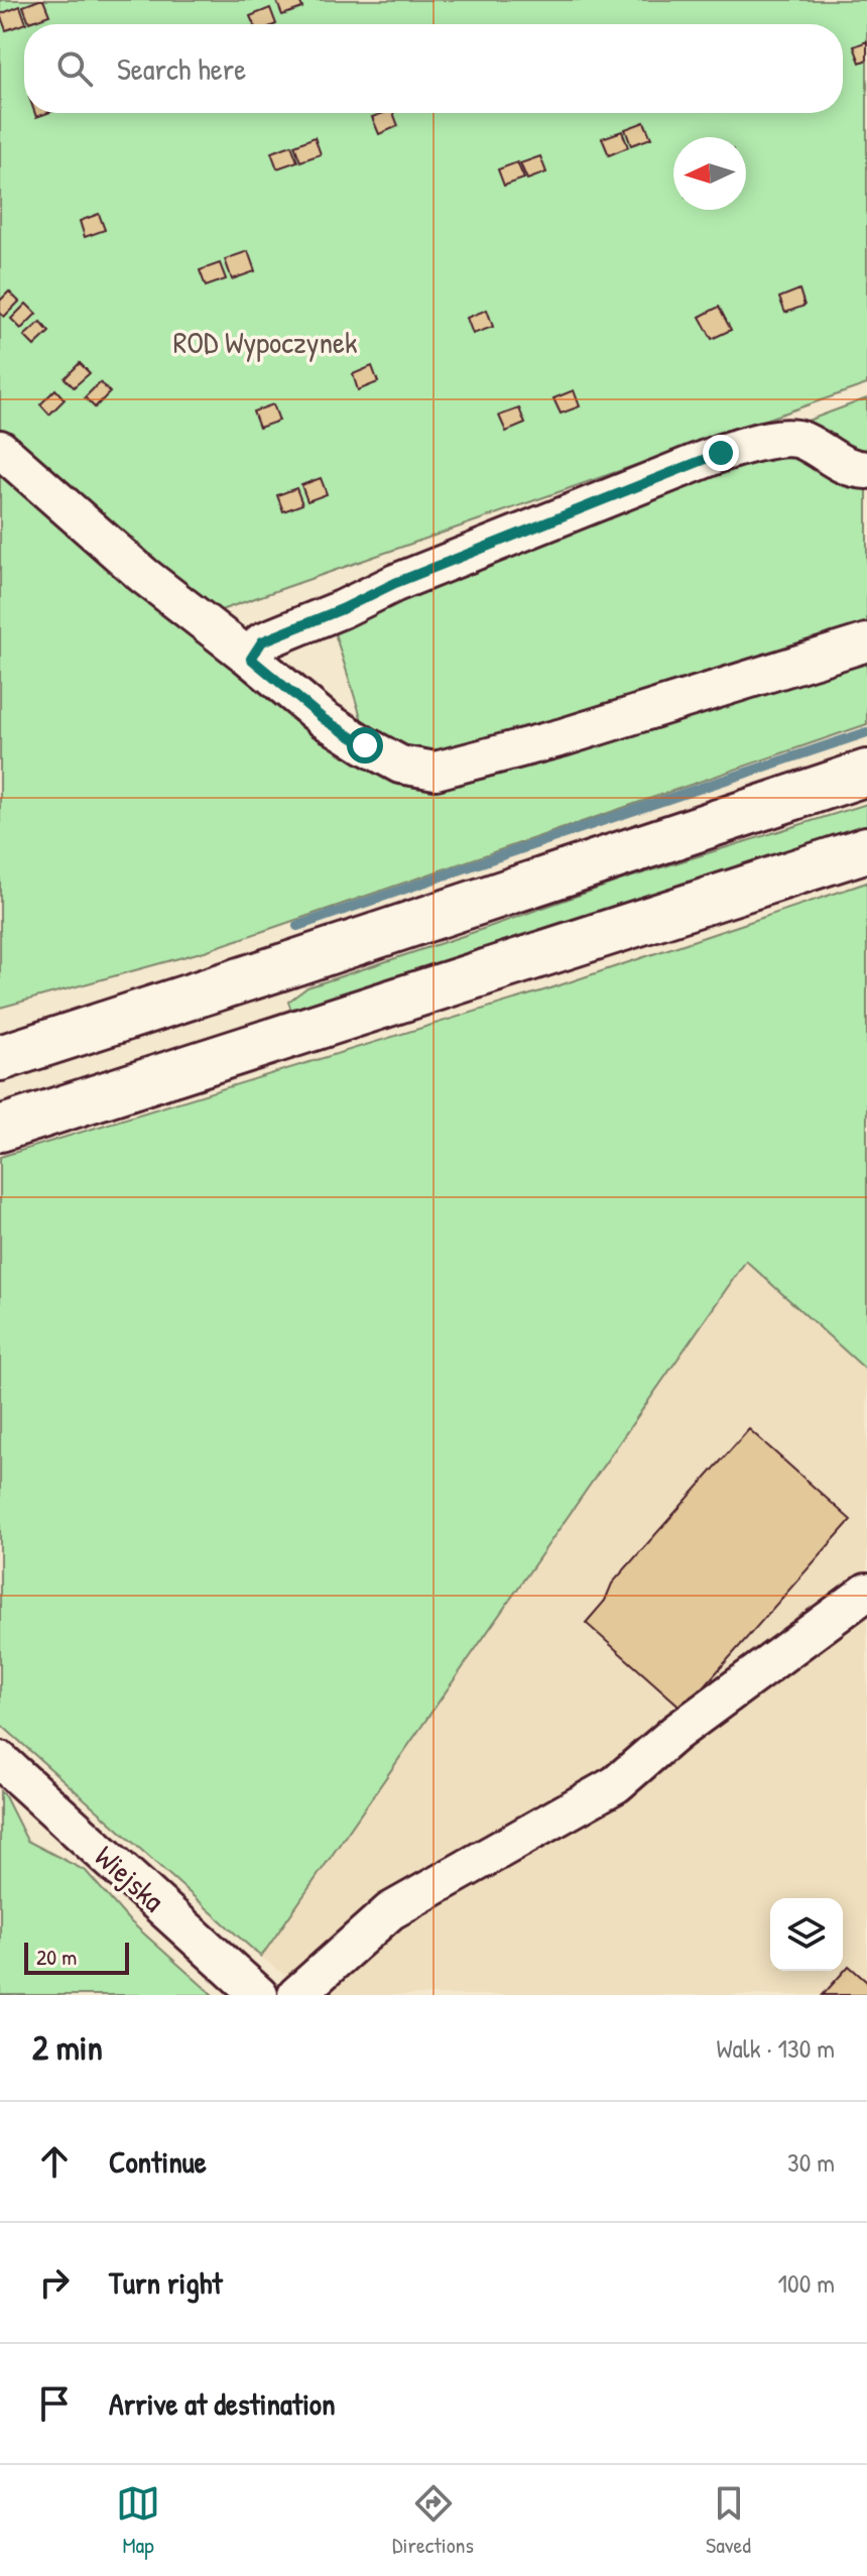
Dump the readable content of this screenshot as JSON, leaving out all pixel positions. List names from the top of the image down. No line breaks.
{"streets":{"street":["Wiejska"]},"parks":["ROD Wypoczynek"],"scale_bar":"20 m","north":"left","page":{"search":"Search here","scale":"20 m","heading":["2 min","Walk · 130 m"],"list":[["Continue","30 m"],["Turn right","100 m"],"Arrive at destination"],"nav":["Map","Directions","Saved"]}}
